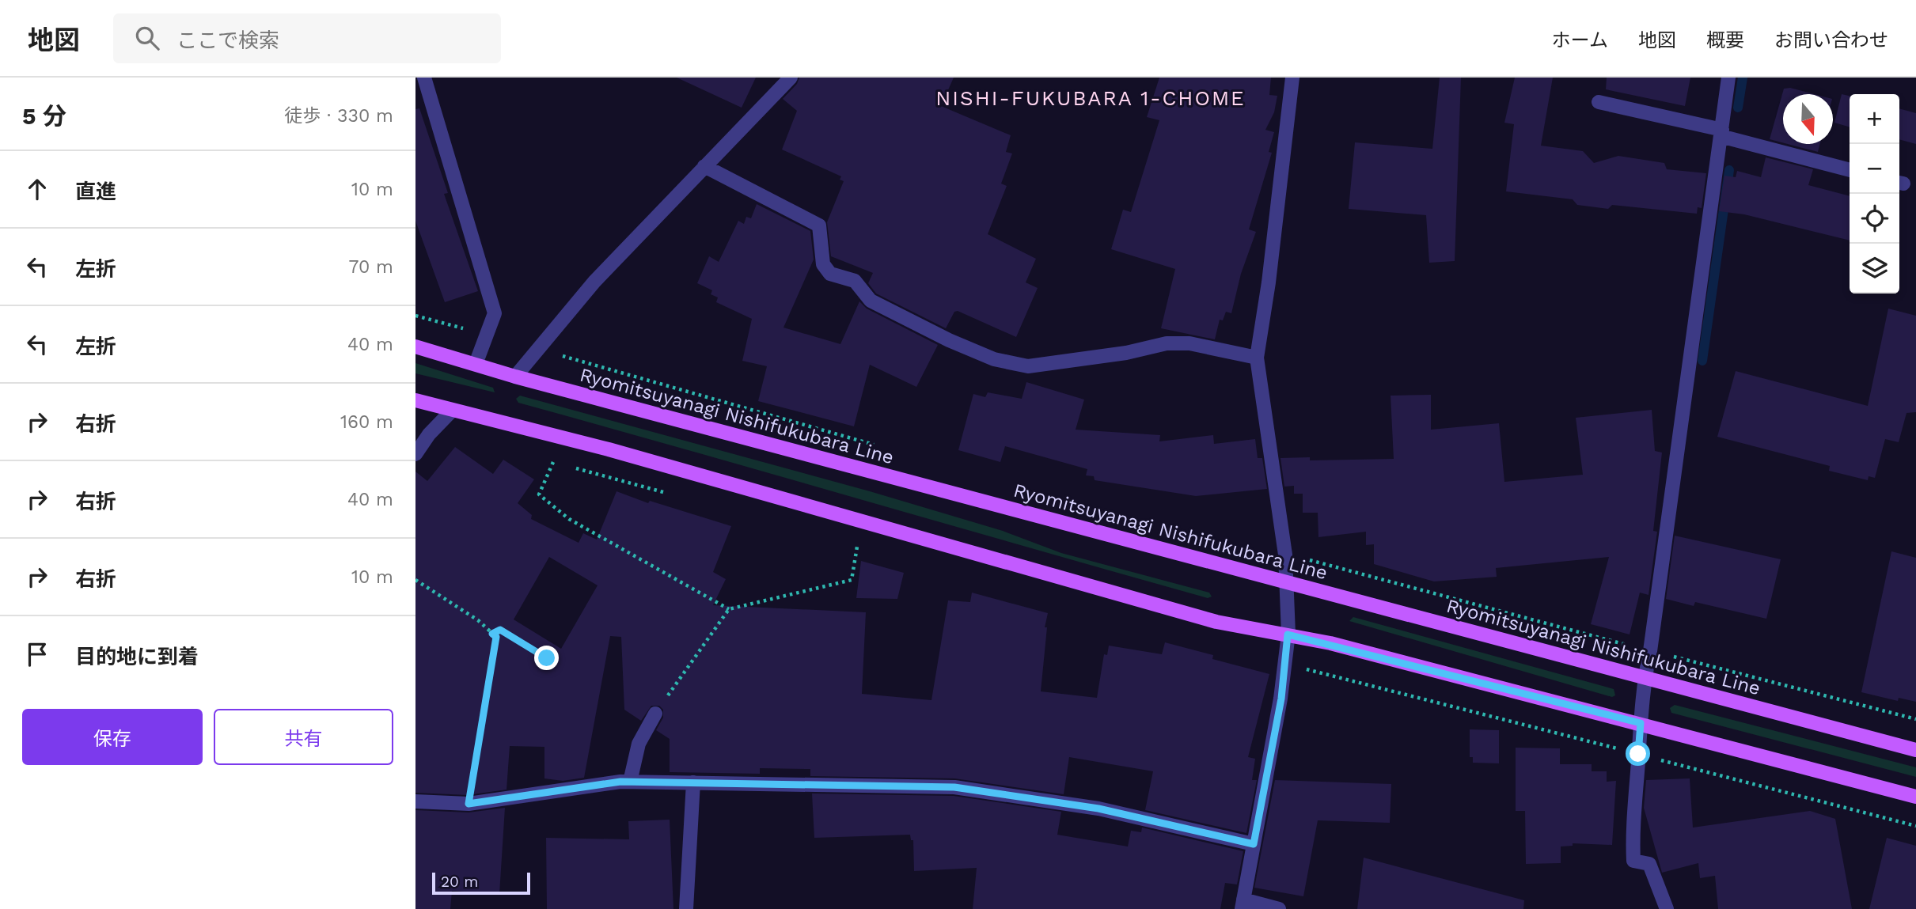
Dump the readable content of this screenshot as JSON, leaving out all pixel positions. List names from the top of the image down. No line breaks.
{"streets":{"main road":["Ryomitsuyanagi Nishifukubara Line"]},"districts":["NISHI-FUKUBARA 1-CHOME"],"scale_bar":"20 m","north":"bottom","page":{"header":"地図","search":"ここで検索","nav":["ホーム","地図","概要","お問い合わせ"],"heading":["5 分","徒歩 · 330 m"],"map_buttons":["+","−"],"list":[["直進","10 m"],["左折","70 m"],["左折","40 m"],["右折","160 m"],["右折","40 m"],["右折","10 m"],"目的地に到着"],"buttons":["保存","共有"],"scale":"20 m"}}
